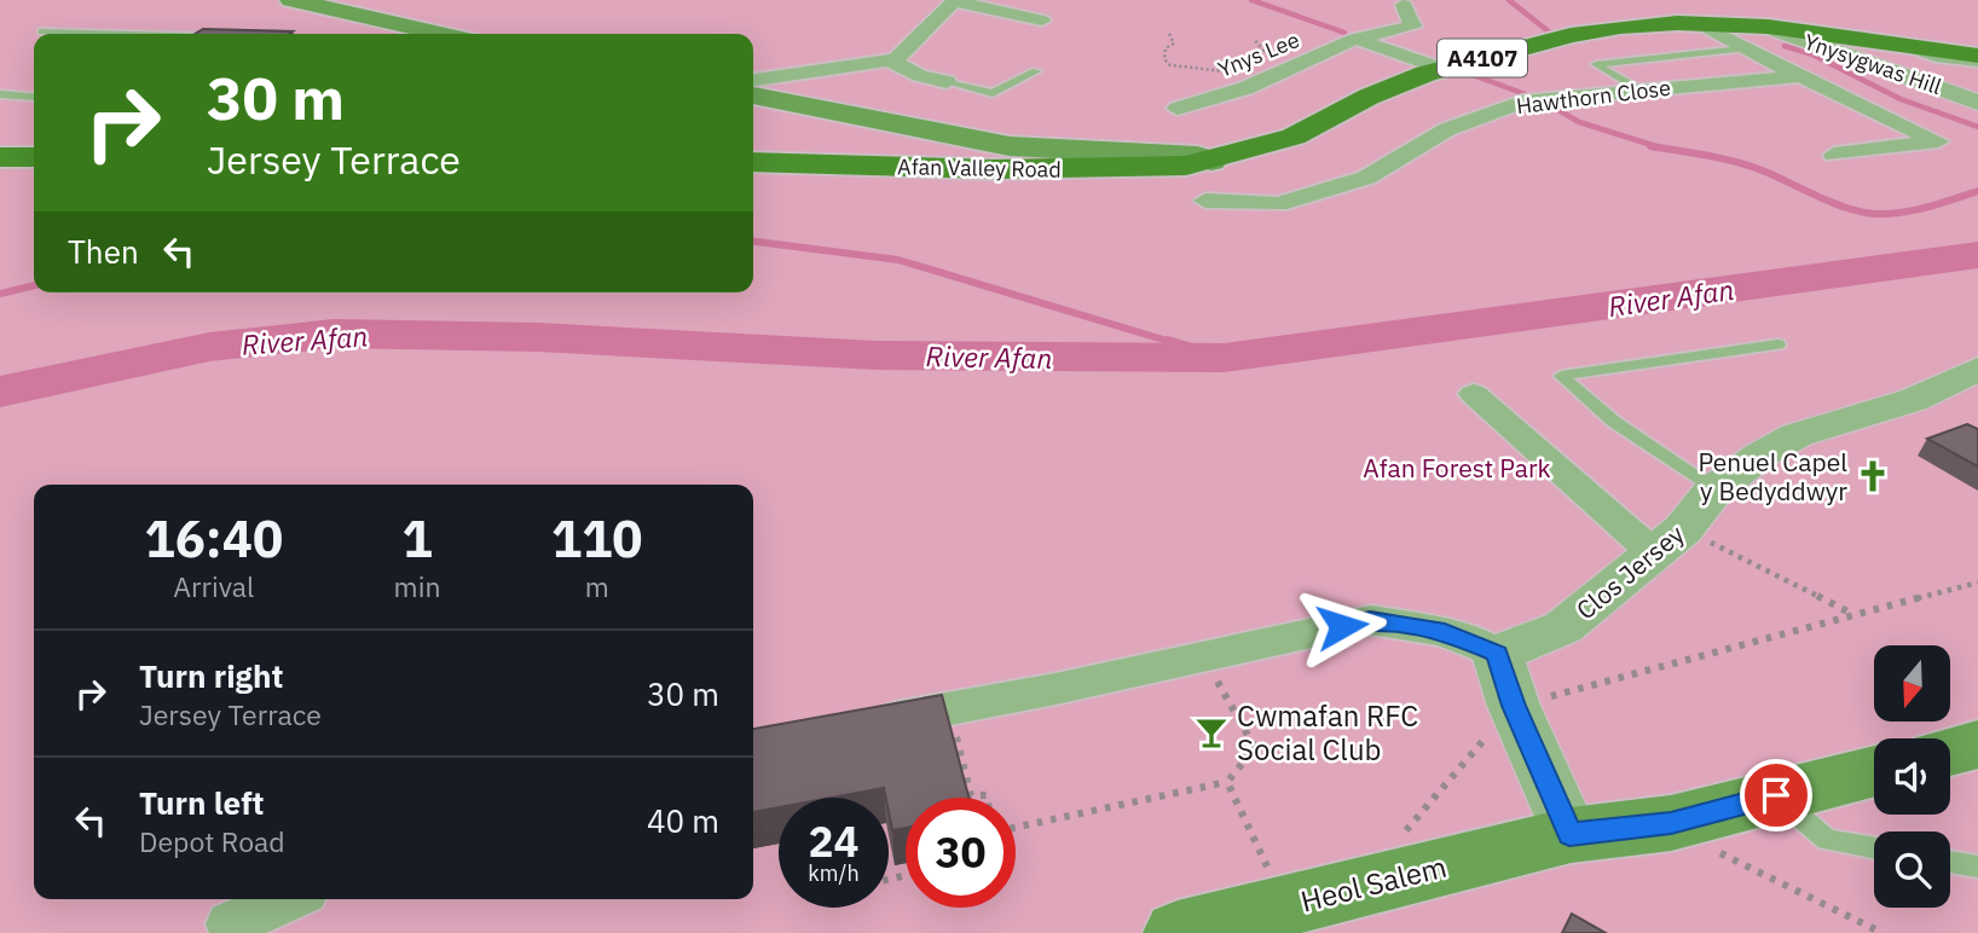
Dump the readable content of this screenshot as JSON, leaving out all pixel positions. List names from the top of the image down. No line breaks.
{"streets":{"main road":["A4107","Afan Valley Road","Heol Salem"],"street":["Ynys Lee","Ynysygwas Hill","Hawthorn Close","Clos Jersey"]},"crossings":[["A4107","Ynysygwas Hill"],["A4107","Afan Valley Road"]],"water":["River Afan"],"parks":["Afan Forest Park"],"places":{"church":["Penuel Capel y Bedyddwyr"],"bar":["Cwmafan RFC Social Club"]},"north":"bottom","page":{"turn":["30 m","Jersey Terrace"],"then":"Then","eta":["16:40","Arrival","1","min","110","m"],"list":[{"name":"Turn right","note":"Jersey Terrace","value":"30 m"},{"name":"Turn left","note":"Depot Road","value":"40 m"}],"speed":"24 km/h","limit":"30"}}
